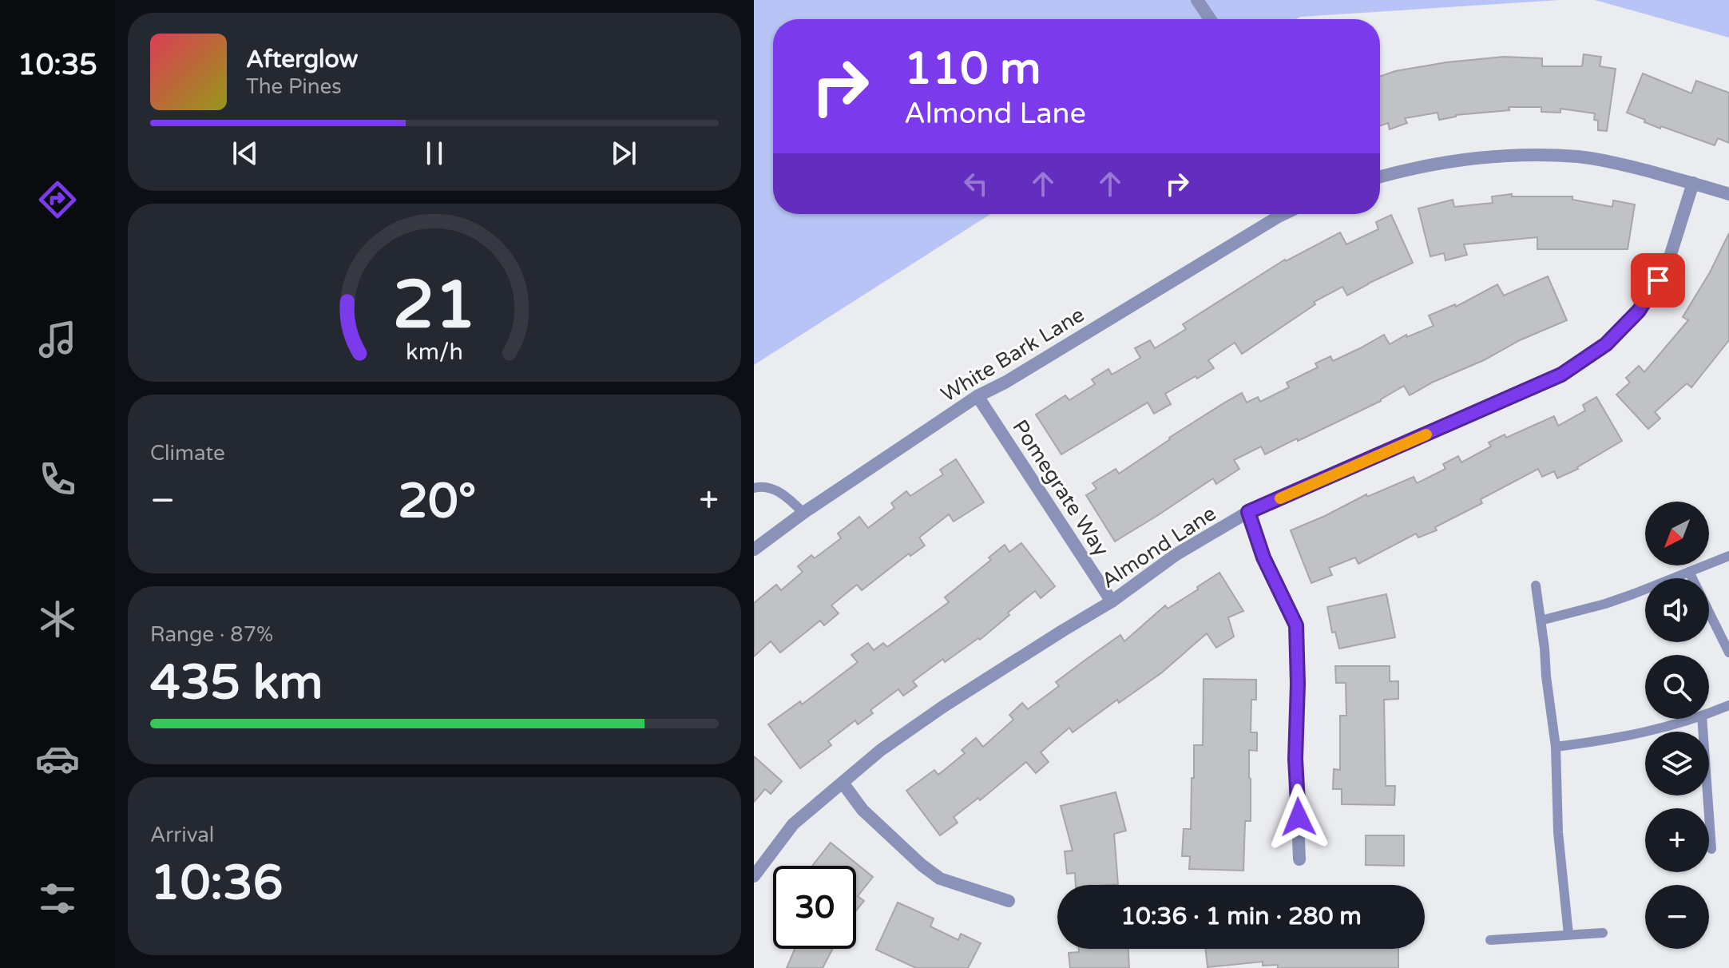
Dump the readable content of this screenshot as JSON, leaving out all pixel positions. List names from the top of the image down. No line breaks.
{"streets":{"street":["White Bark Lane","Pomegrate Way","Almond Lane"]},"crossings":[["White Bark Lane","Pomegrate Way"],["Pomegrate Way","Almond Lane"]],"north":"bottom left","page":{"tabs":"10:35","turn":["110 m","Almond Lane"],"song":["Afterglow","The Pines"],"tile":["Climate",["Range · 87%","435 km"],["Arrival","10:36"]],"heat":["−","20°","+"],"map_buttons":["+","−"],"limit":"30","trip":"10:36 · 1 min · 280 m","gauge":["21","km/h"]}}
